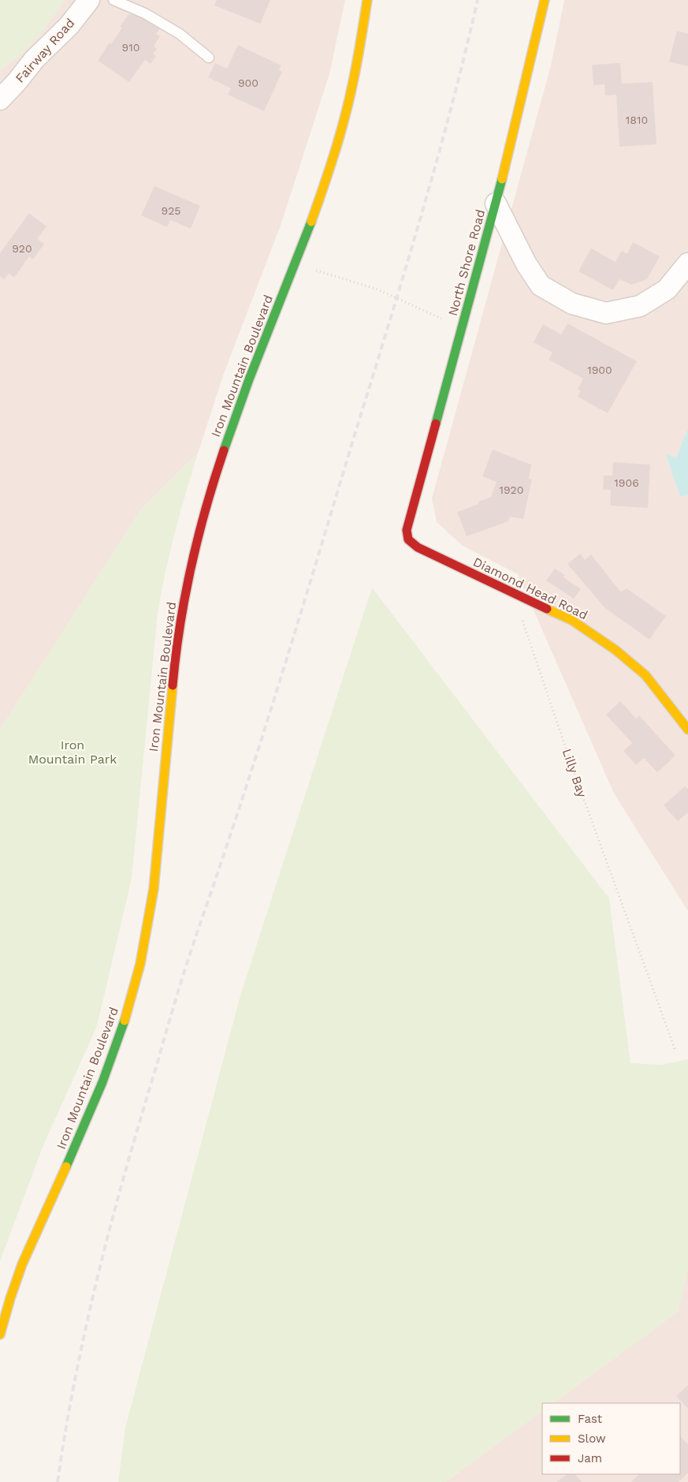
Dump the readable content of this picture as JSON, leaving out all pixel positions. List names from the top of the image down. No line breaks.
{"streets":{"street":["Fairway Road","North Shore Road","Iron Mountain Boulevard","Diamond Head Road"],"path":["Lilly Bay"]},"crossings":[["North Shore Road","Diamond Head Road"]],"parks":["Iron Mountain Park"],"house_numbers":["910","900","1810","925","920","1900","1906","1920"],"legend":["Fast","Slow","Jam"]}
